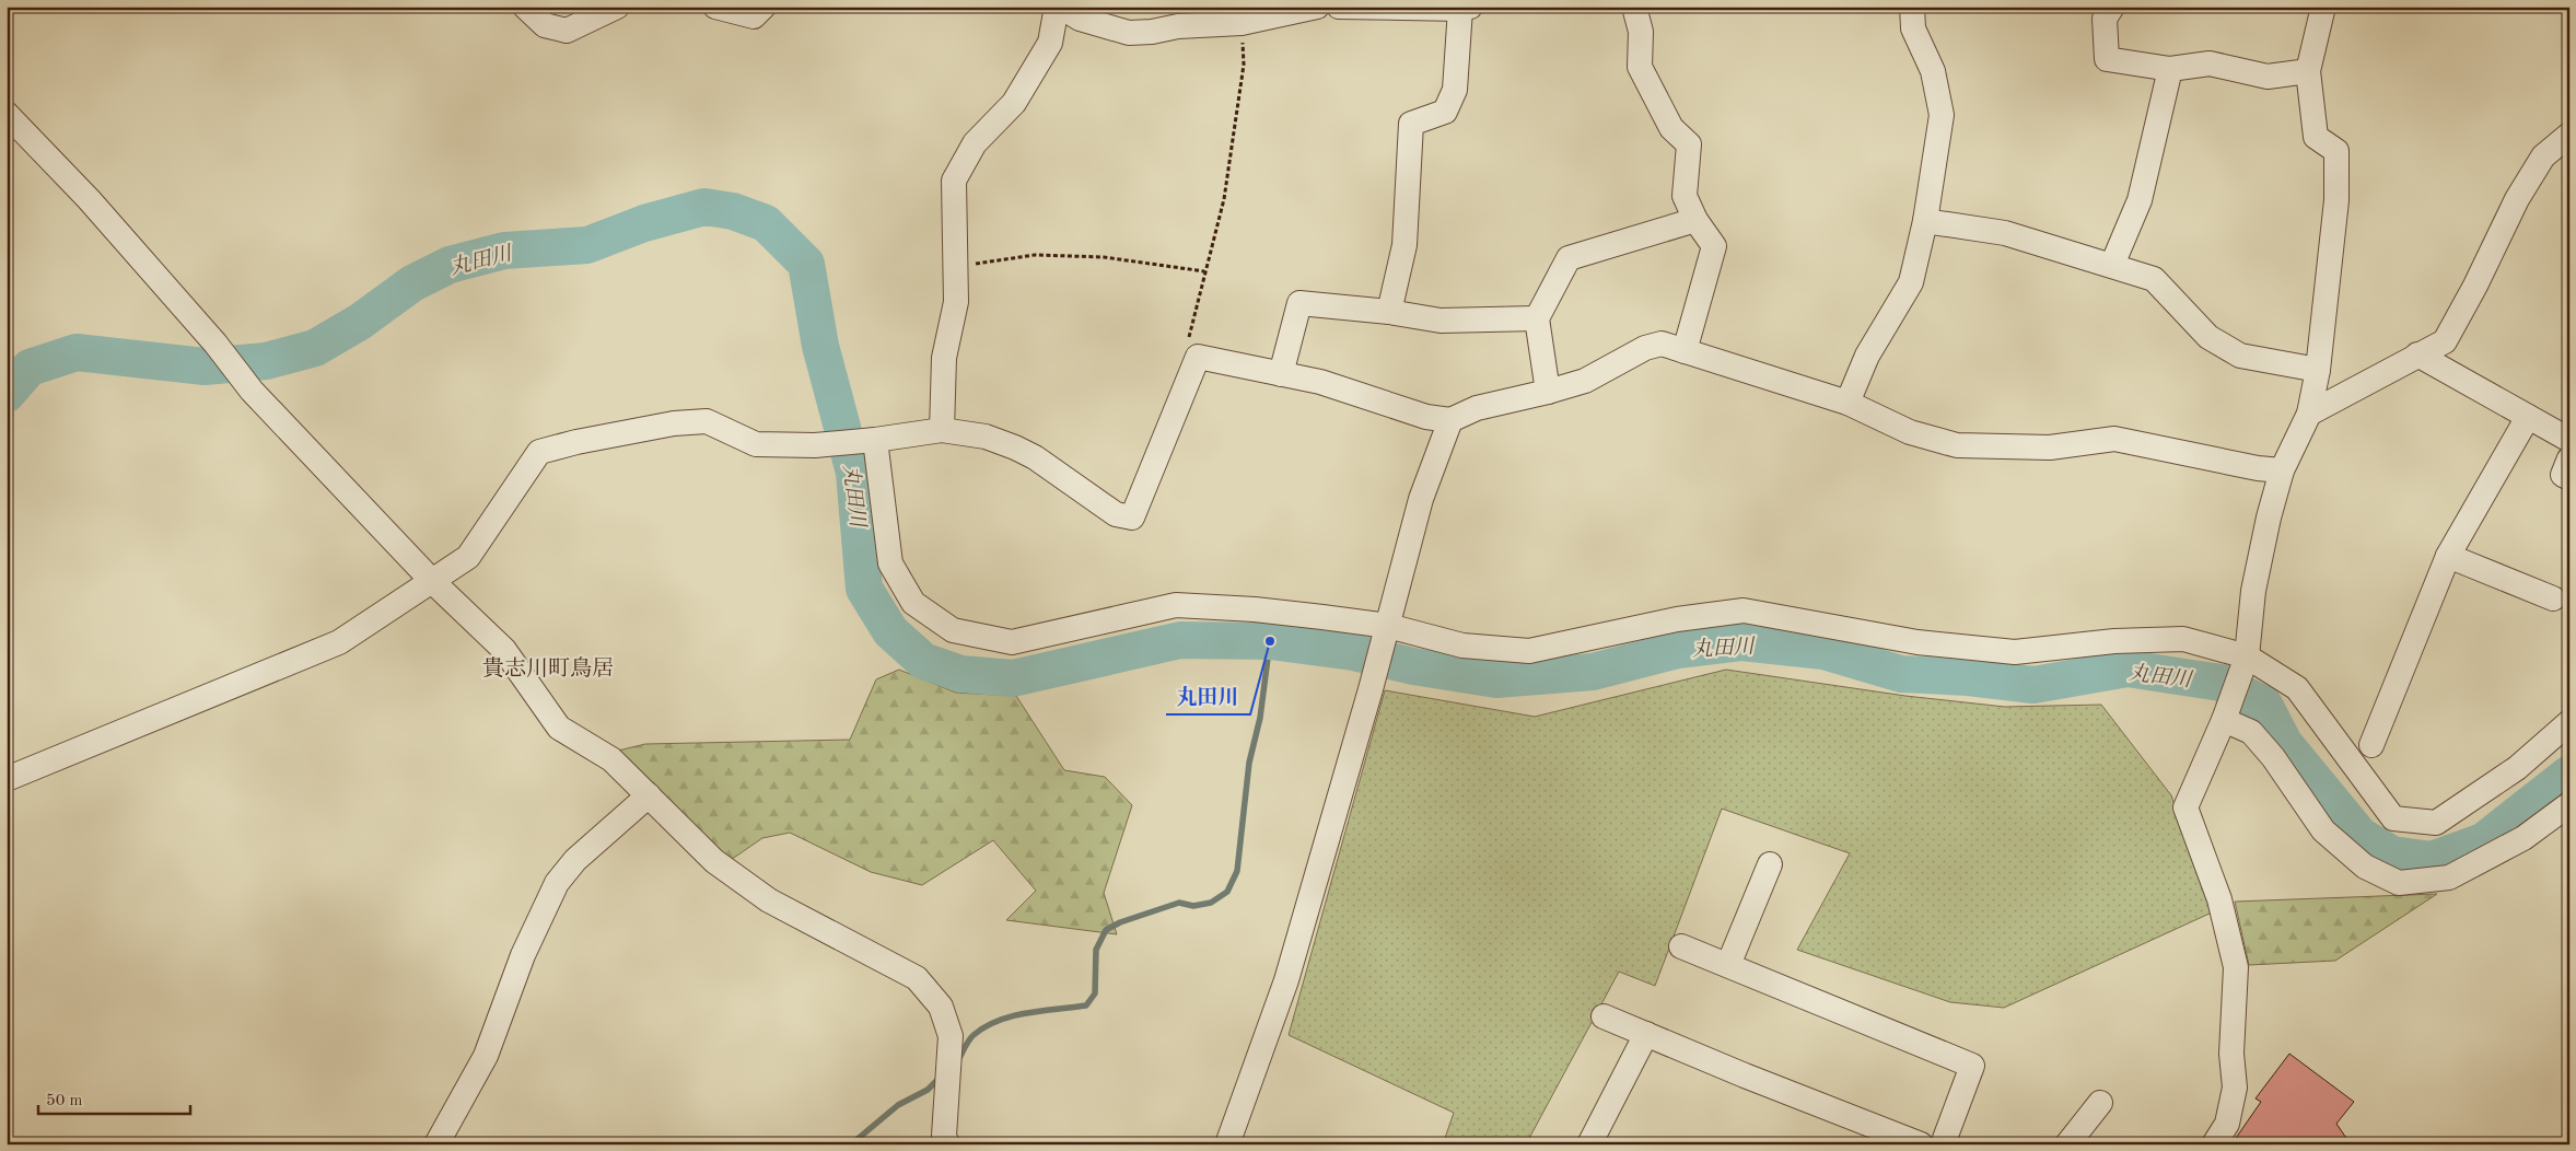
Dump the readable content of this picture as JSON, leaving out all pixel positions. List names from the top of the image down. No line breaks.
{"districts":["貴志川町鳥居"],"water":["丸田川"],"places":["丸田川"],"scale_bar":"50 m"}
